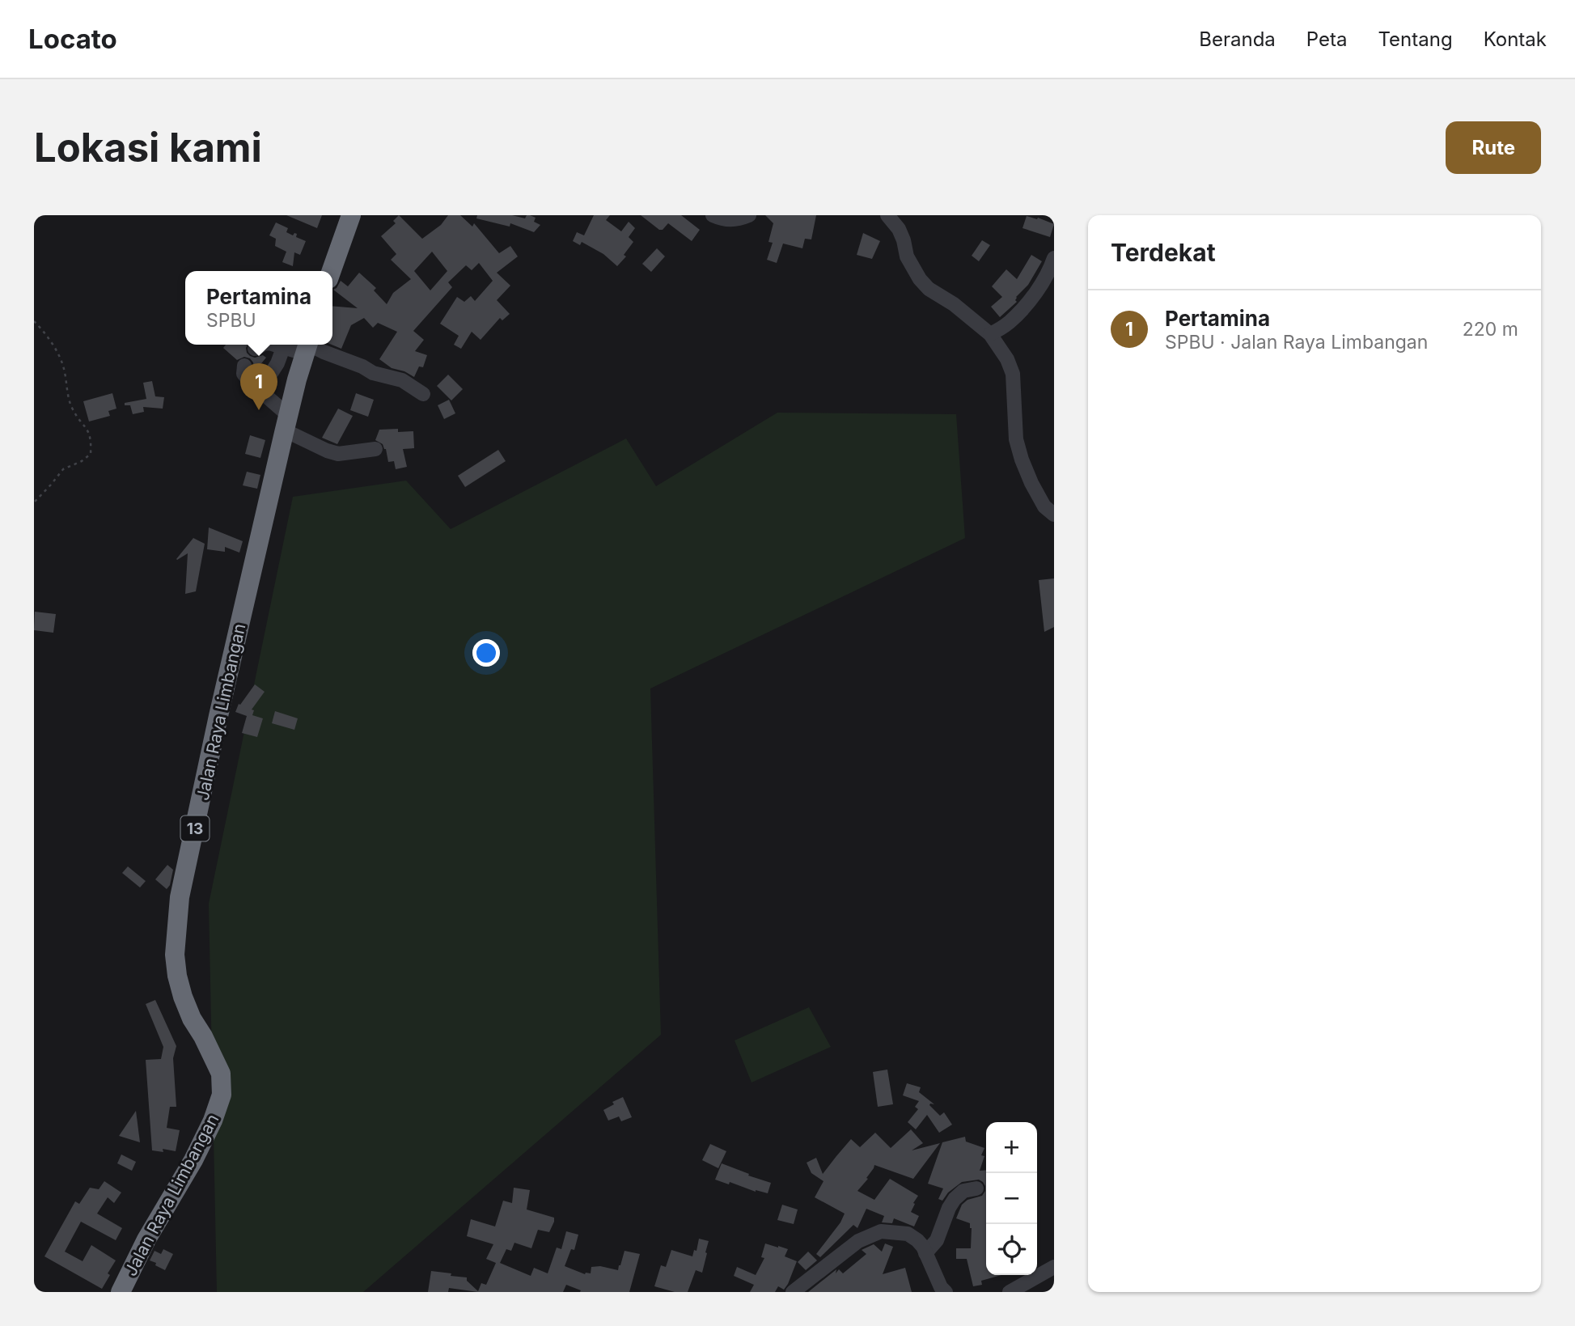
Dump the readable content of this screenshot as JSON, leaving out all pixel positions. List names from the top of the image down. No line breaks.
{"streets":{"highway":["Jalan Raya Limbangan","13"]},"page":{"header":"Locato","nav":["Beranda","Peta","Tentang","Kontak"],"buttons":"Rute","title":"Lokasi kami","heading":"Terdekat","popup":["Pertamina","SPBU"],"list":[{"mark":"1","name":"Pertamina","note":"SPBU · Jalan Raya Limbangan","value":"220 m"}],"pins":"1","map_buttons":["+","−"]}}
